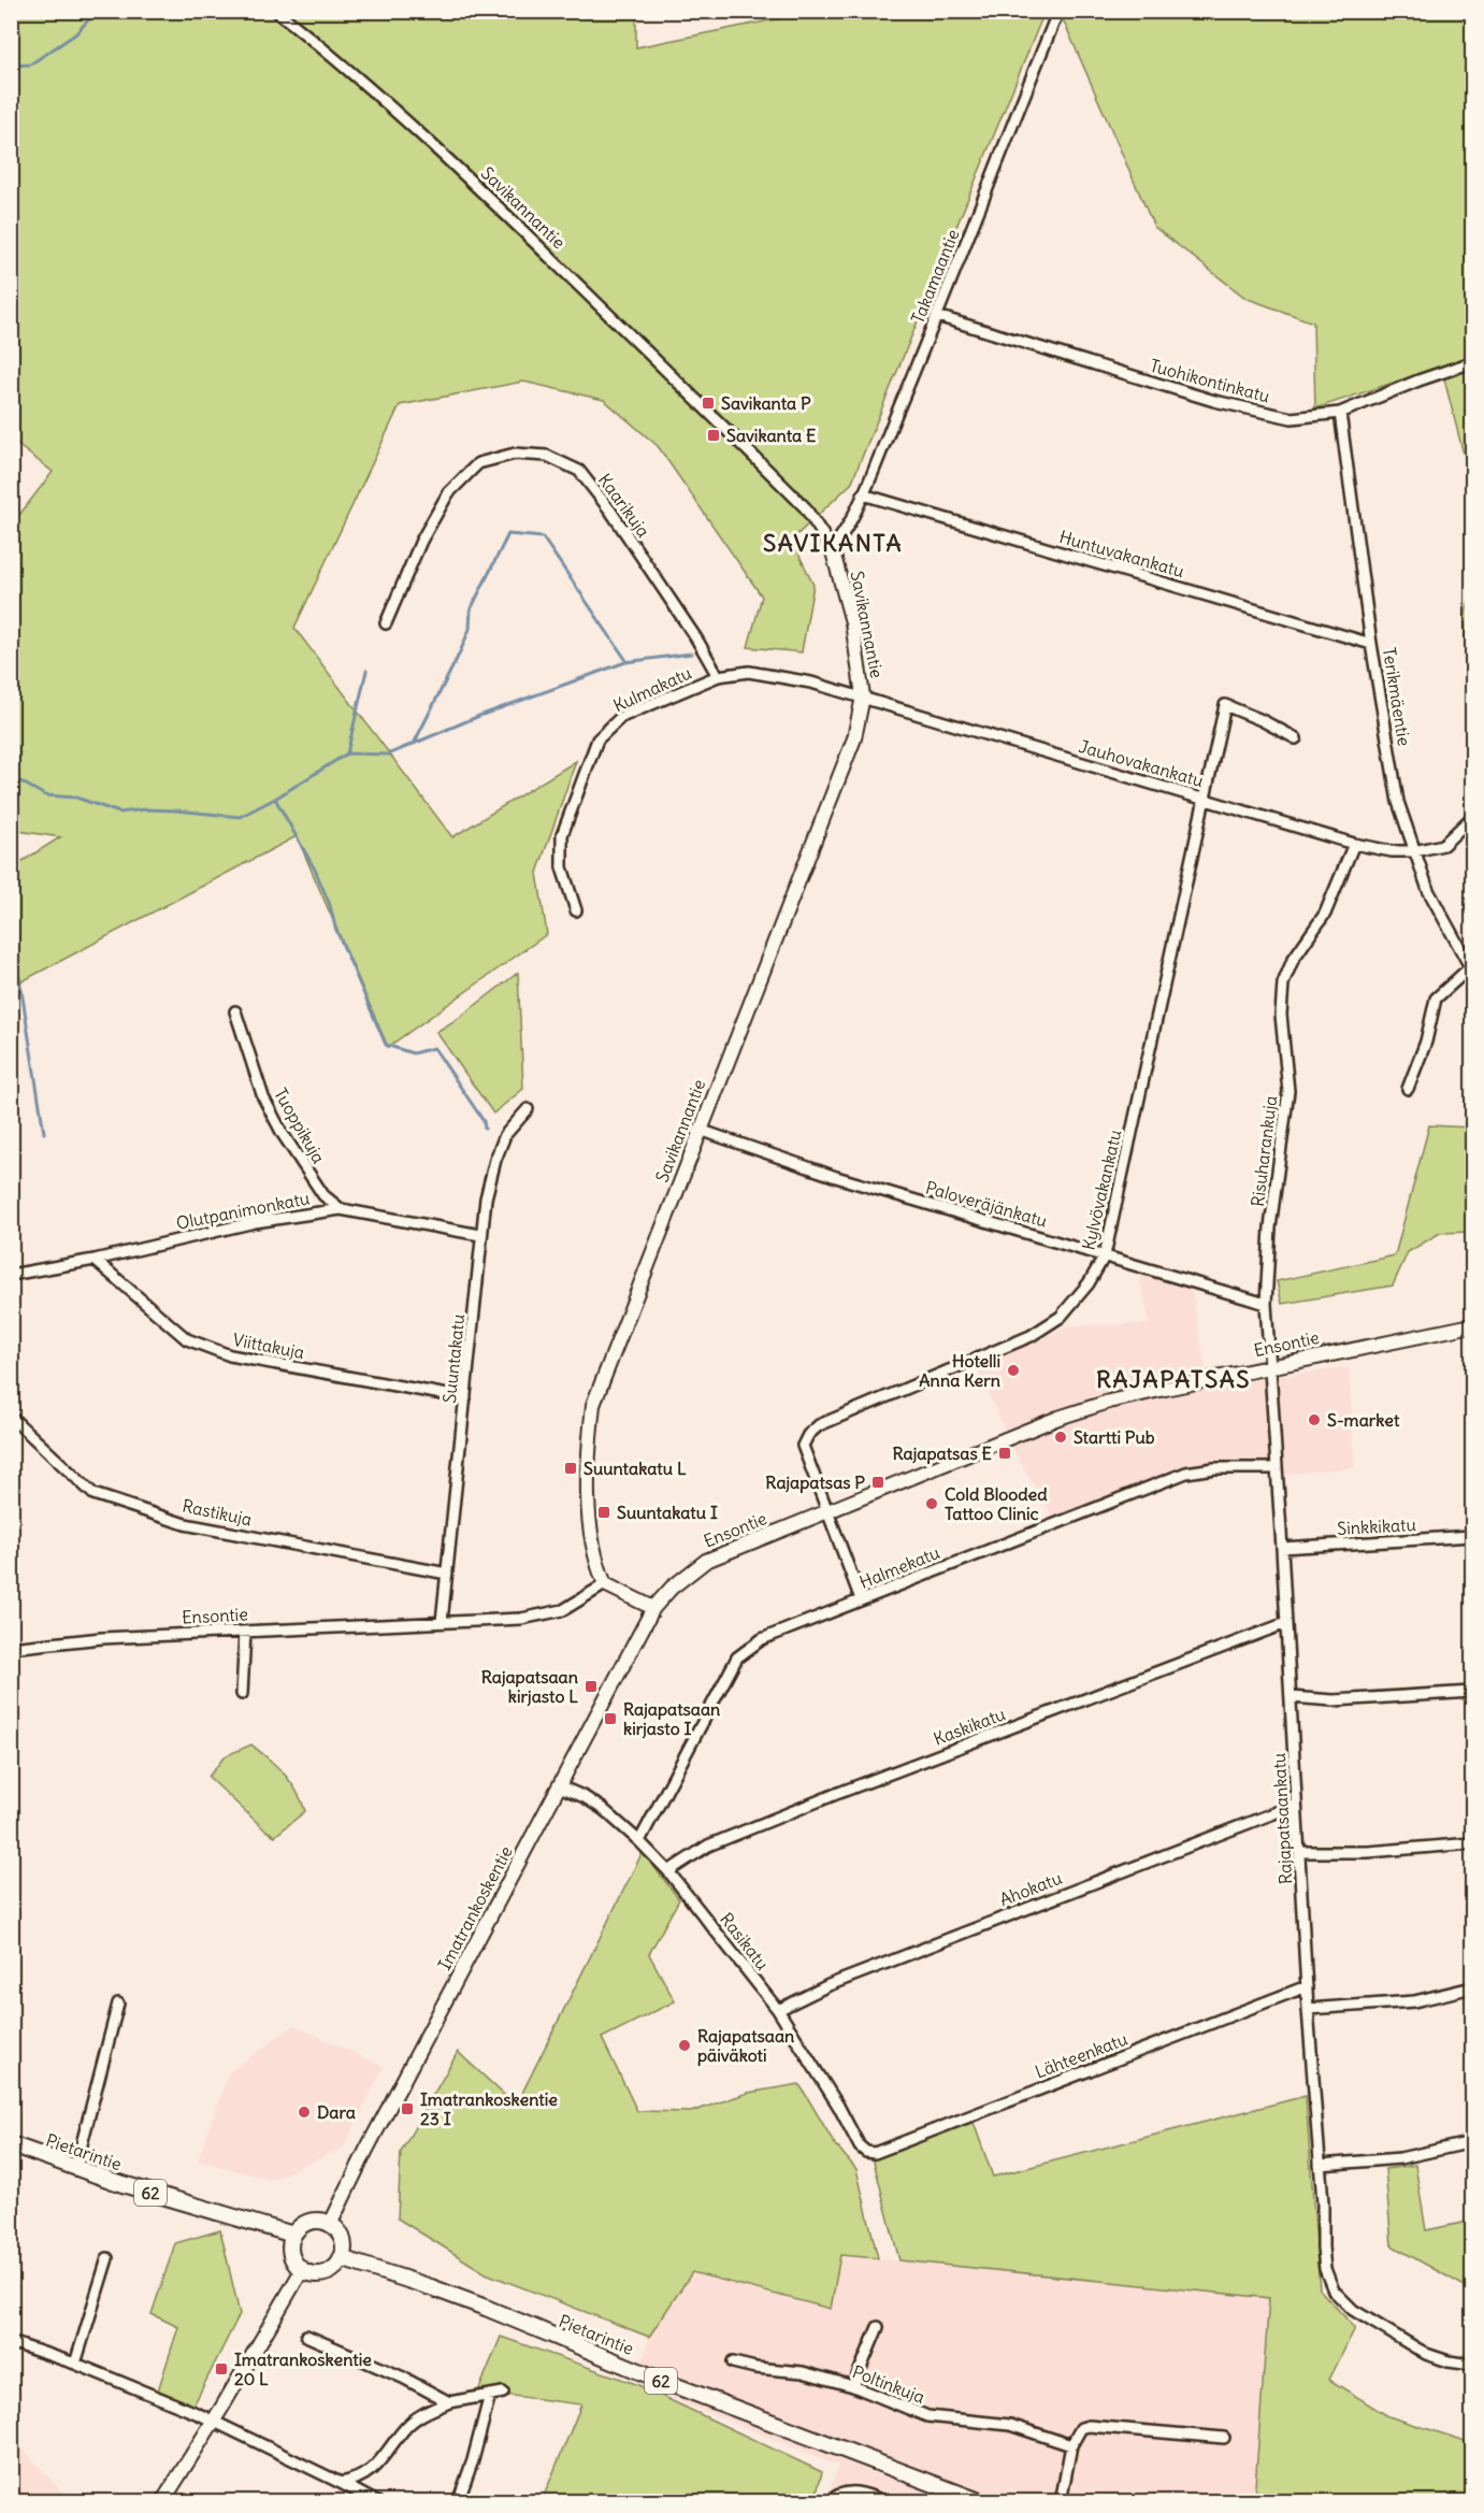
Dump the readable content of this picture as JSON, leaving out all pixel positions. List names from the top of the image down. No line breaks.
{"streets":{"main road":["Pietarintie","62"],"street":["Savikannantie","Takamaantie","Tuohikontinkatu","Kaarikuja","Huntuvakankatu","Kulmakatu","Terikmäentie","Jauhovakankatu","Tuoppikuja","Risuharankuja","Kylvövakankatu","Paloveräjänkatu","Olutpanimonkatu","Ensontie","Viittakuja","Suuntakatu","Rastikuja","Sinkkikatu","Halmekatu","Kaskikatu","Rajapatsaankatu","Ahokatu","Imatrankoskentie","Rasikatu","Lähteenkatu","Poltinkuja"]},"crossings":[["Savikannantie","Takamaantie"],["Savikannantie","Kulmakatu"],["Savikannantie","Jauhovakankatu"],["Savikannantie","Paloveräjänkatu"],["Savikannantie","Ensontie"],["Takamaantie","Tuohikontinkatu"],["Takamaantie","Huntuvakankatu"],["Tuohikontinkatu","Terikmäentie"],["Kaarikuja","Kulmakatu"],["Huntuvakankatu","Terikmäentie"],["Kulmakatu","Jauhovakankatu"],["Terikmäentie","Jauhovakankatu"],["Jauhovakankatu","Risuharankuja"],["Jauhovakankatu","Kylvövakankatu"],["Tuoppikuja","Olutpanimonkatu"],["Risuharankuja","Paloveräjänkatu"],["Risuharankuja","Ensontie"],["Risuharankuja","Rajapatsaankatu"],["Kylvövakankatu","Paloveräjänkatu"],["Kylvövakankatu","Ensontie"],["Kylvövakankatu","Halmekatu"],["Olutpanimonkatu","Viittakuja"],["Olutpanimonkatu","Suuntakatu"],["Ensontie","Suuntakatu"],["Ensontie","Rajapatsaankatu"],["Ensontie","Imatrankoskentie"],["Viittakuja","Suuntakatu"],["Suuntakatu","Rastikuja"],["Sinkkikatu","Rajapatsaankatu"],["Halmekatu","Rajapatsaankatu"],["Halmekatu","Rasikatu"],["Kaskikatu","Rajapatsaankatu"],["Kaskikatu","Rasikatu"],["Rajapatsaankatu","Ahokatu"],["Rajapatsaankatu","Lähteenkatu"],["Ahokatu","Rasikatu"],["Imatrankoskentie","Rasikatu"],["Imatrankoskentie","Pietarintie"],["Rasikatu","Lähteenkatu"]],"districts":["SAVIKANTA","RAJAPATSAS"],"places":{"transit":["Savikanta P","Savikanta E","Rajapatsas E","Suuntakatu L","Rajapatsas P","Suuntakatu I","Rajapatsaan kirjasto L","Rajapatsaan kirjasto I","Imatrankoskentie 23 I","Imatrankoskentie 20 L"],"other":["Hotelli Anna Kern","S-market","Startti Pub","Cold Blooded Tattoo Clinic","Rajapatsaan päiväkoti","Dara"]}}
